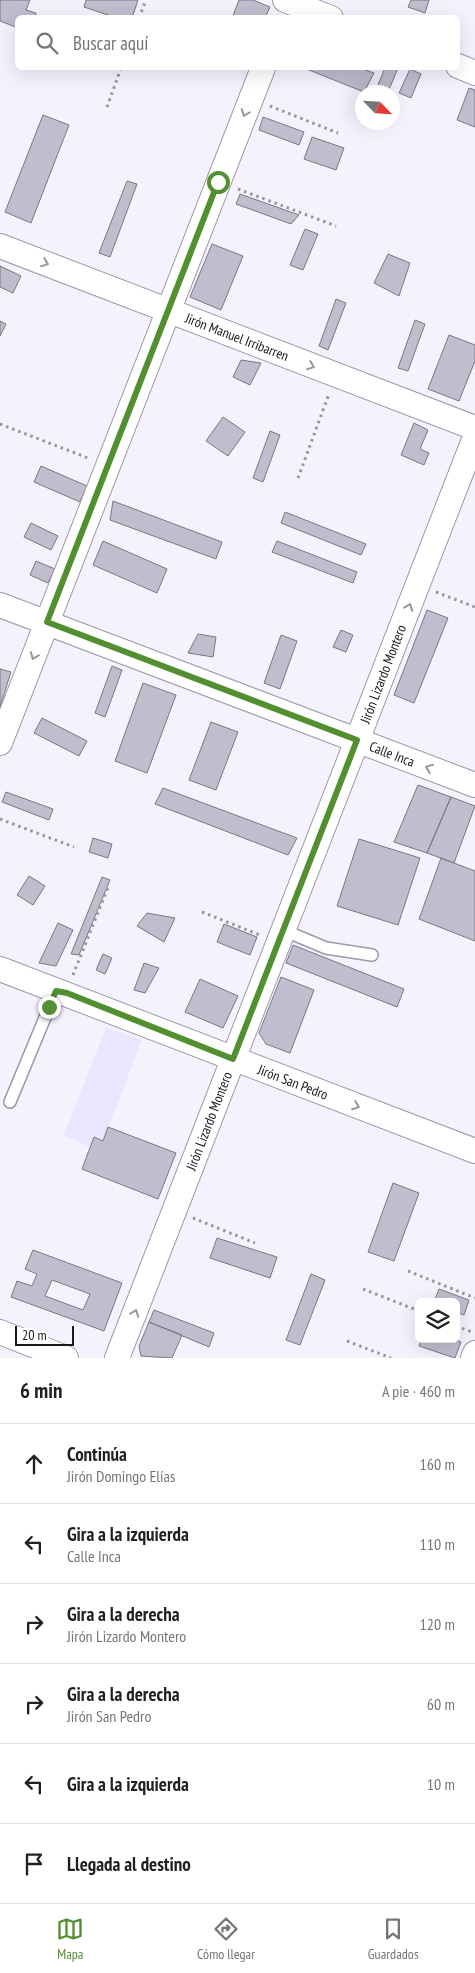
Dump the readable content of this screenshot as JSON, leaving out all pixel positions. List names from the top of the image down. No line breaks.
{"streets":{"street":["Jirón Manuel Irribarren","Jirón Lizardo Montero","Calle Inca","Jirón San Pedro"]},"crossings":[["Jirón Lizardo Montero","Calle Inca"],["Jirón Lizardo Montero","Jirón San Pedro"]],"one_way":["Jirón Manuel Irribarren","Jirón San Pedro"],"scale_bar":"20 m","north":"bottom right","page":{"search":"Buscar aquí","scale":"20 m","heading":["6 min","A pie · 460 m"],"list":[["Continúa","Jirón Domingo Elías","160 m"],["Gira a la izquierda","Calle Inca","110 m"],["Gira a la derecha","Jirón Lizardo Montero","120 m"],["Gira a la derecha","Jirón San Pedro","60 m"],["Gira a la izquierda","10 m"],"Llegada al destino"],"nav":["Mapa","Cómo llegar","Guardados"]}}
